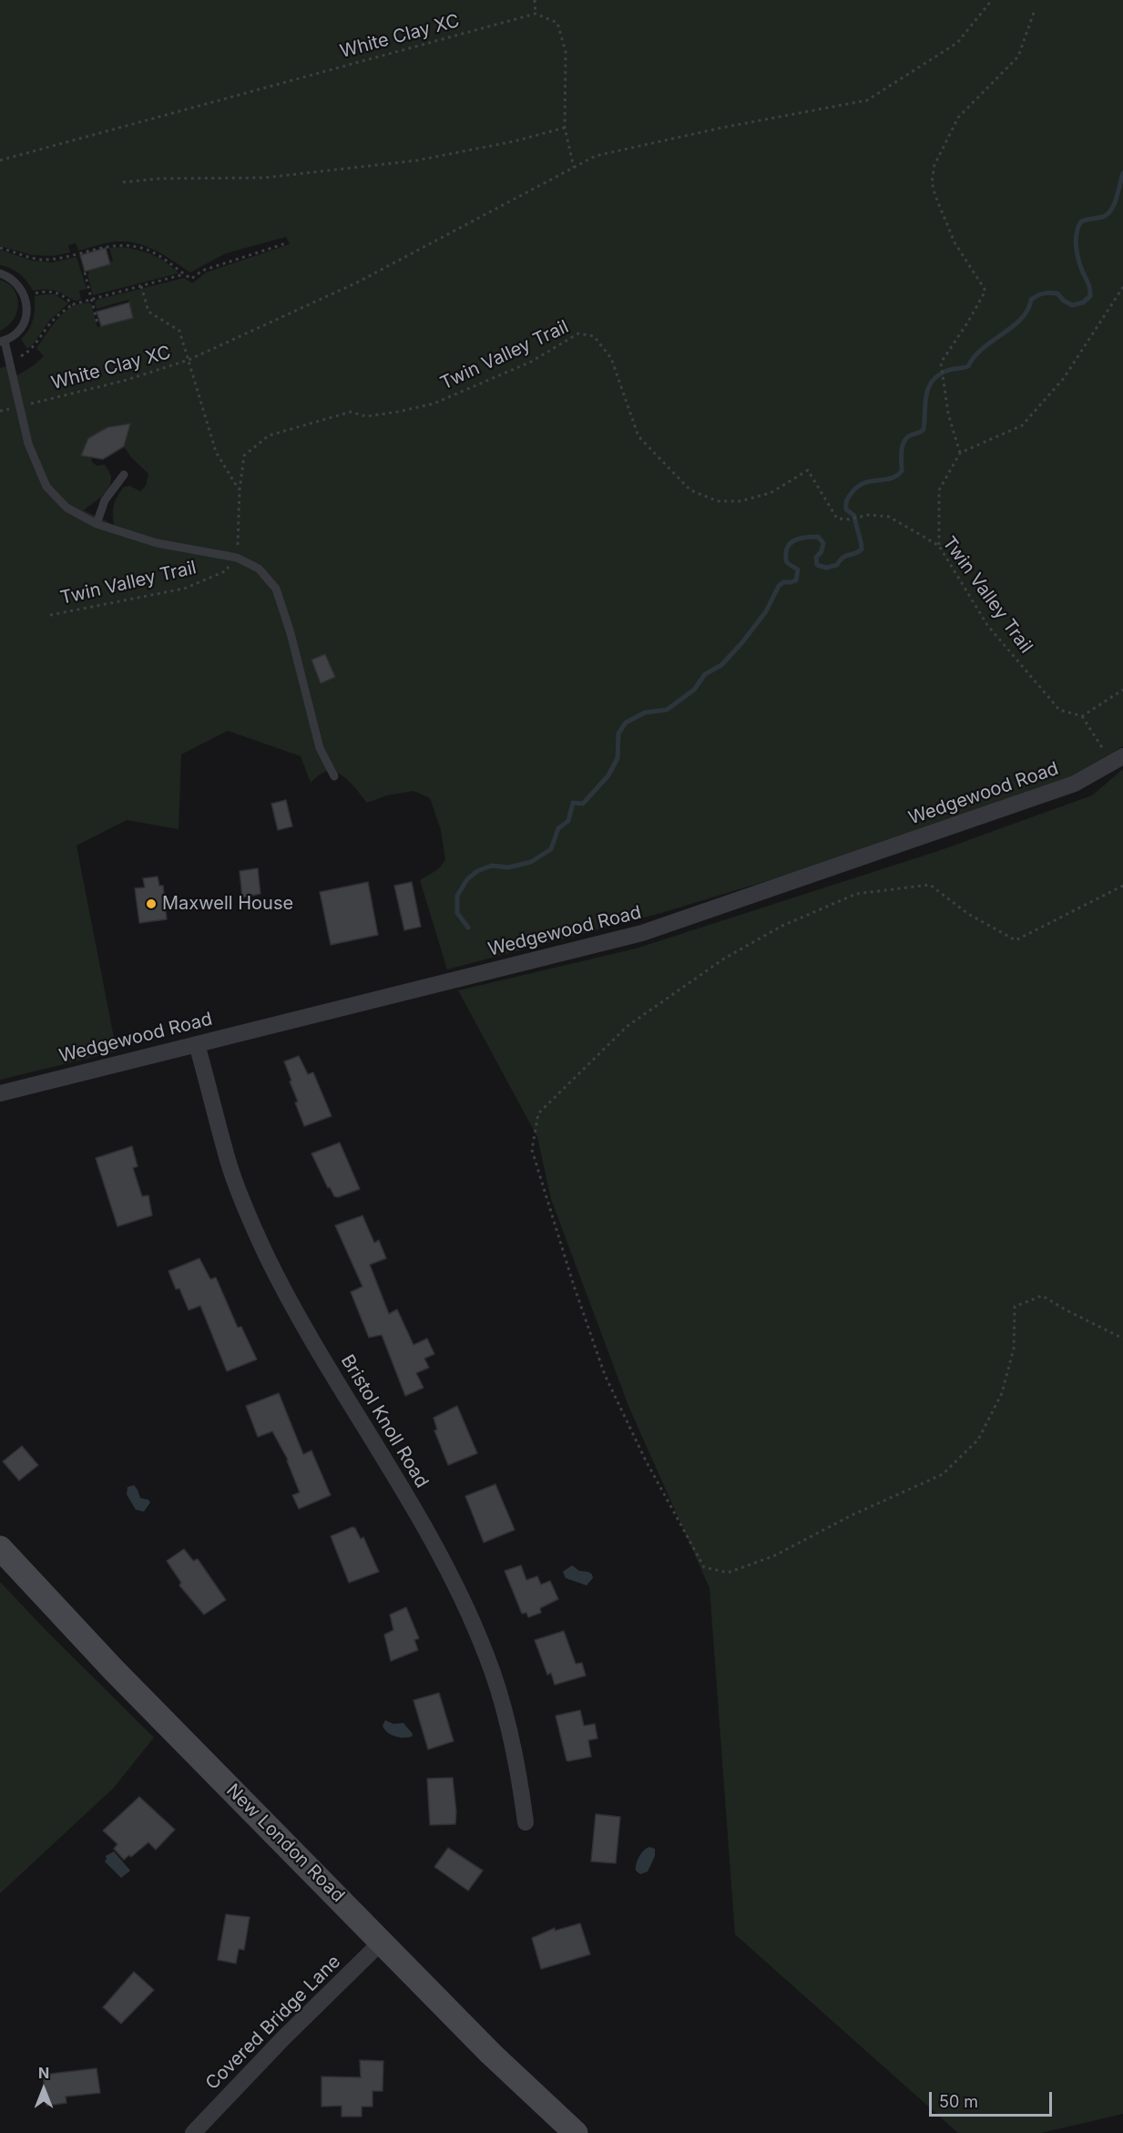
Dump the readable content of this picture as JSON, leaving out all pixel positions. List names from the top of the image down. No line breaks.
{"streets":{"main road":["New London Road"],"street":["Wedgewood Road","Bristol Knoll Road","Covered Bridge Lane"],"path":["White Clay XC","Twin Valley Trail"]},"crossings":[["Wedgewood Road","Bristol Knoll Road"],["New London Road","Covered Bridge Lane"]],"places":["Maxwell House"],"scale_bar":"50 m","north":"top"}
